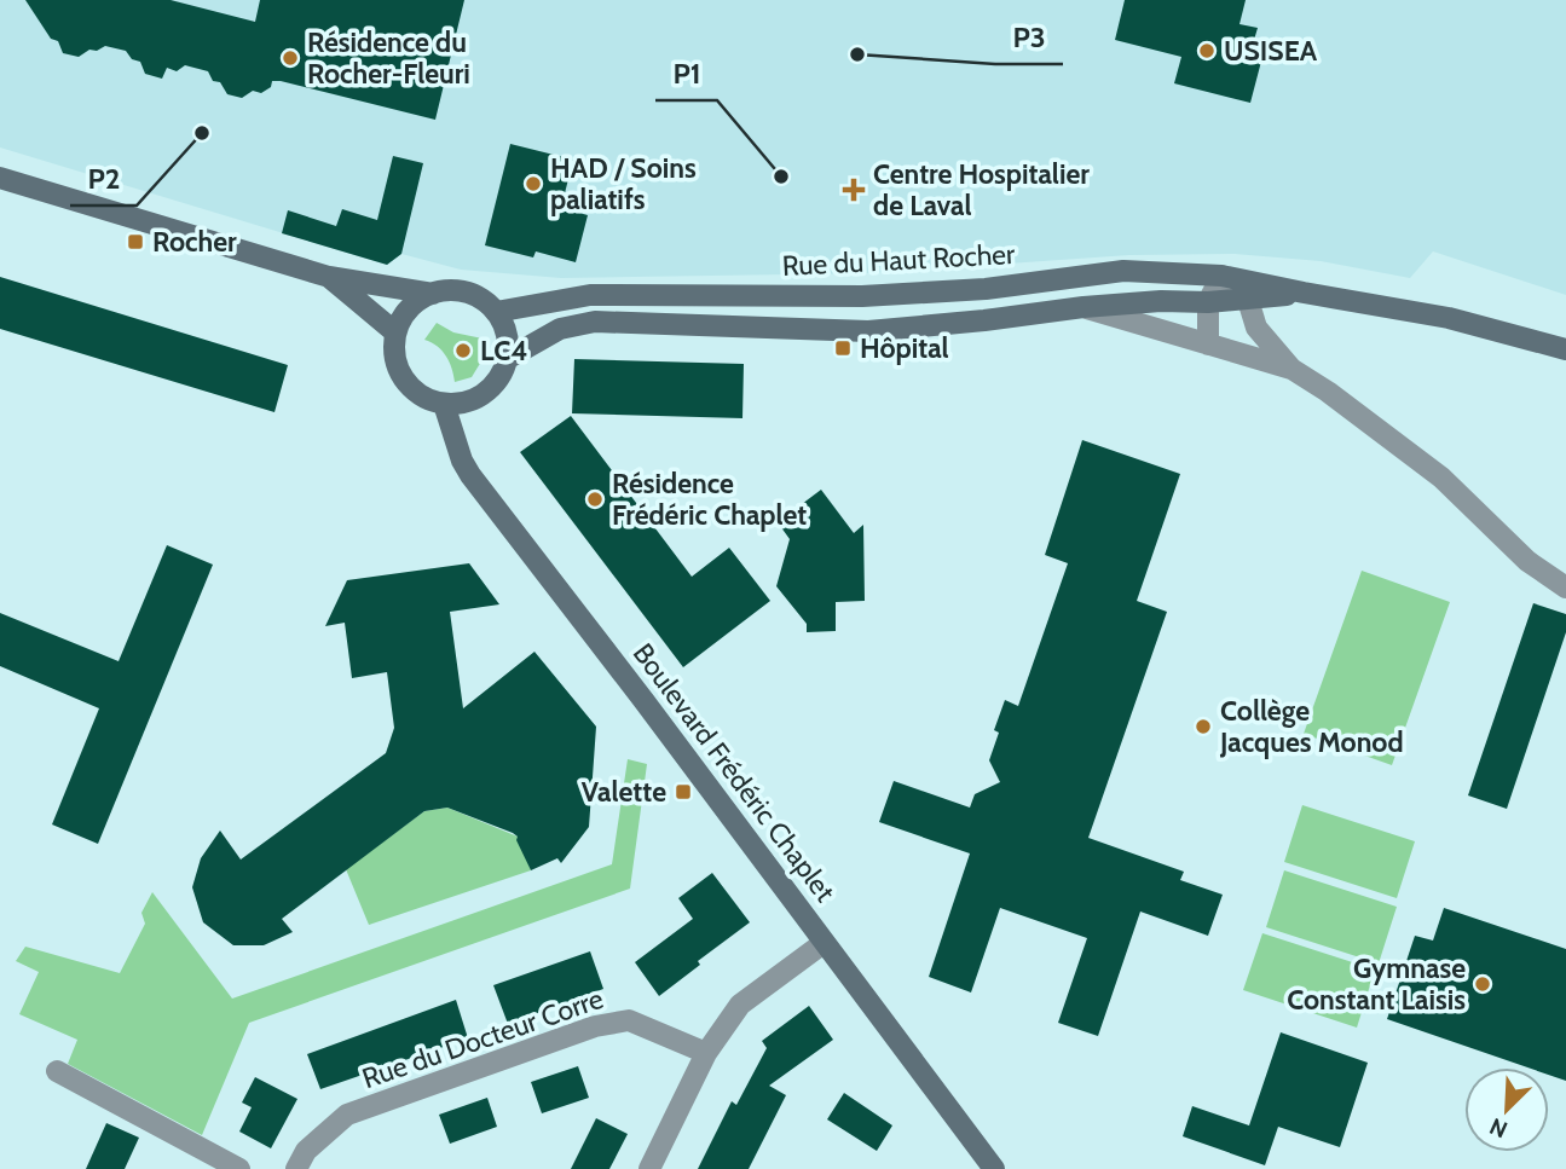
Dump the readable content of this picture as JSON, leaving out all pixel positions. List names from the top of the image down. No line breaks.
{"streets":{"street":["Rue du Haut Rocher","Boulevard Frédéric Chaplet","Rue du Docteur Corre"]},"crossings":[["Rue du Haut Rocher","Boulevard Frédéric Chaplet"]],"places":{"other":["USISEA","P3","Résidence du Rocher-Fleuri","P2","P1","HAD / Soins paliatifs","LC4","Résidence Frédéric Chaplet","Collège Jacques Monod","Gymnase Constant Laisis"],"health":["Centre Hospitalier de Laval"],"transit":["Rocher","Hôpital","Valette"]},"north":"bottom left"}
